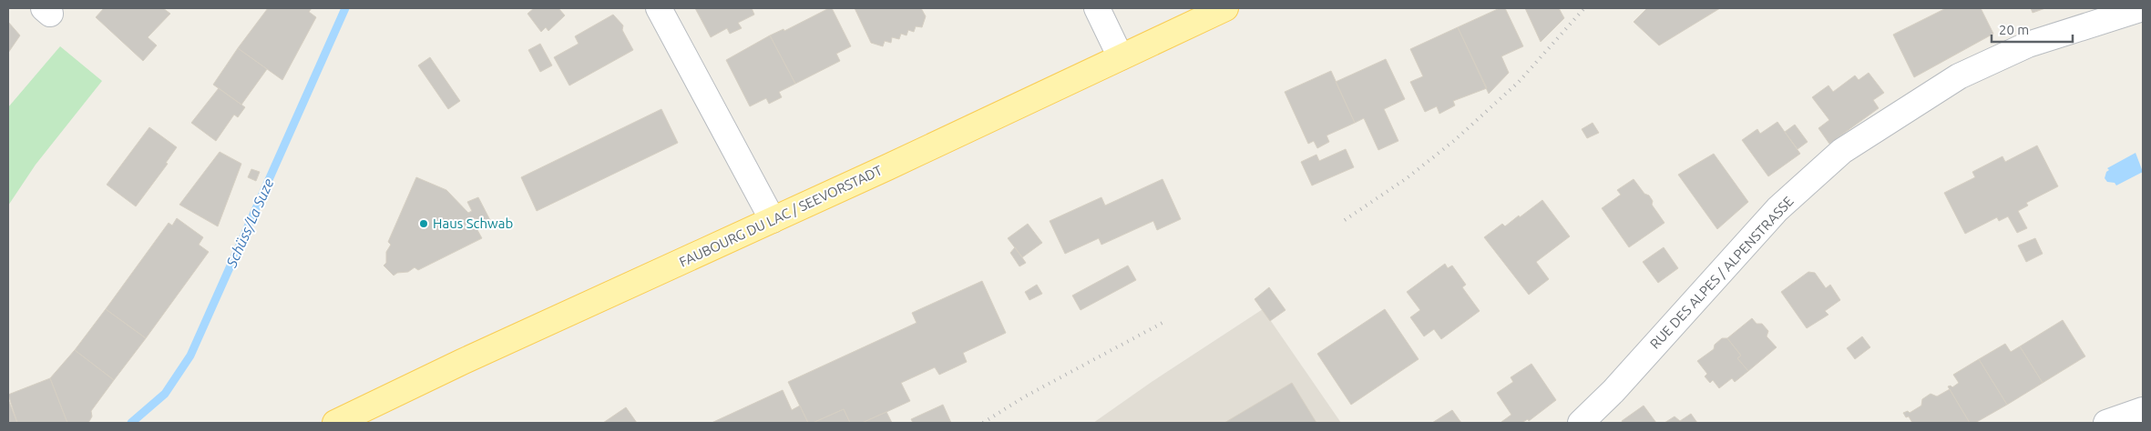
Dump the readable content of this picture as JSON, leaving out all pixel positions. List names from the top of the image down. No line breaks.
{"streets":{"main road":["FAUBOURG DU LAC / SEEVORSTADT"],"street":["RUE DES ALPES / ALPENSTRASSE"]},"water":["Schüss/La Suze"],"places":["Haus Schwab"],"scale_bar":"20 m"}
